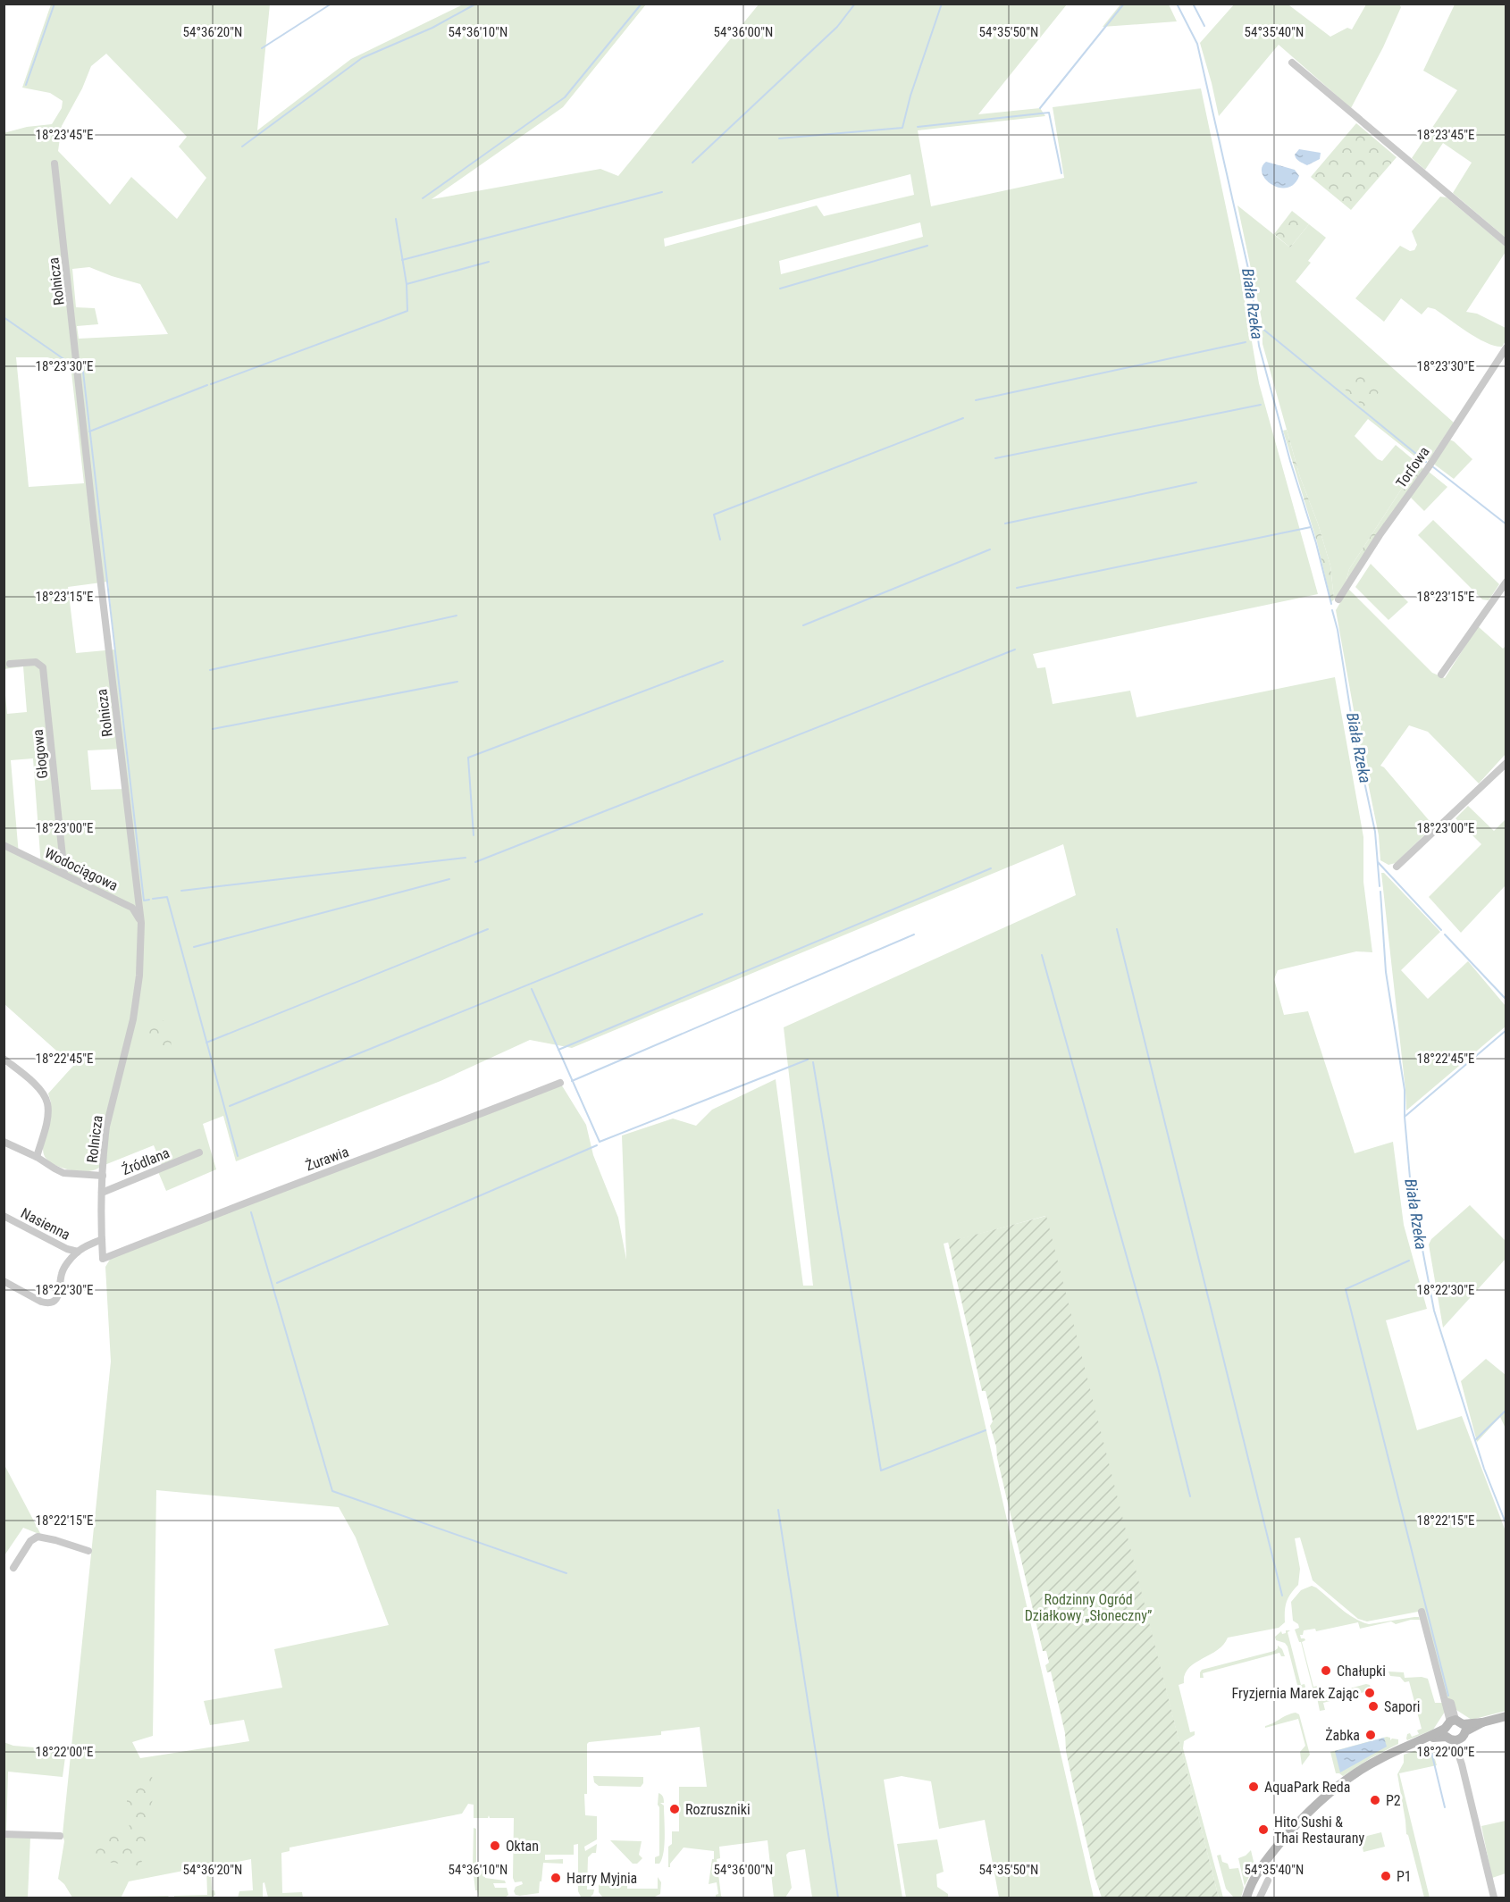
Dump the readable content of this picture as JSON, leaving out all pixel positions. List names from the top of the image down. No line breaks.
{"streets":{"street":["Rolnicza","Torfowa","Głogowa","Wodociągowa","Żurawia","Źródlana","Nasienna"]},"crossings":[["Rolnicza","Wodociągowa"],["Rolnicza","Żurawia"],["Rolnicza","Źródlana"],["Rolnicza","Nasienna"],["Głogowa","Wodociągowa"]],"water":["Biała Rzeka"],"parks":["Rodzinny Ogród Działkowy „Słoneczny”"],"places":["Chałupki","Fryzjernia Marek Zając","Sapori","Żabka","AquaPark Reda","P2","Rozruszniki","Hito Sushi & Thai Restaurany","Oktan","P1","Harry Myjnia"],"coordinates":["54°36'20\"N","54°36'10\"N","54°36'00\"N","54°35'50\"N","54°35'40\"N","18°23'45\"E","18°23'30\"E","18°23'15\"E","18°23'00\"E","18°22'45\"E","18°22'30\"E","18°22'15\"E","18°22'00\"E"]}
